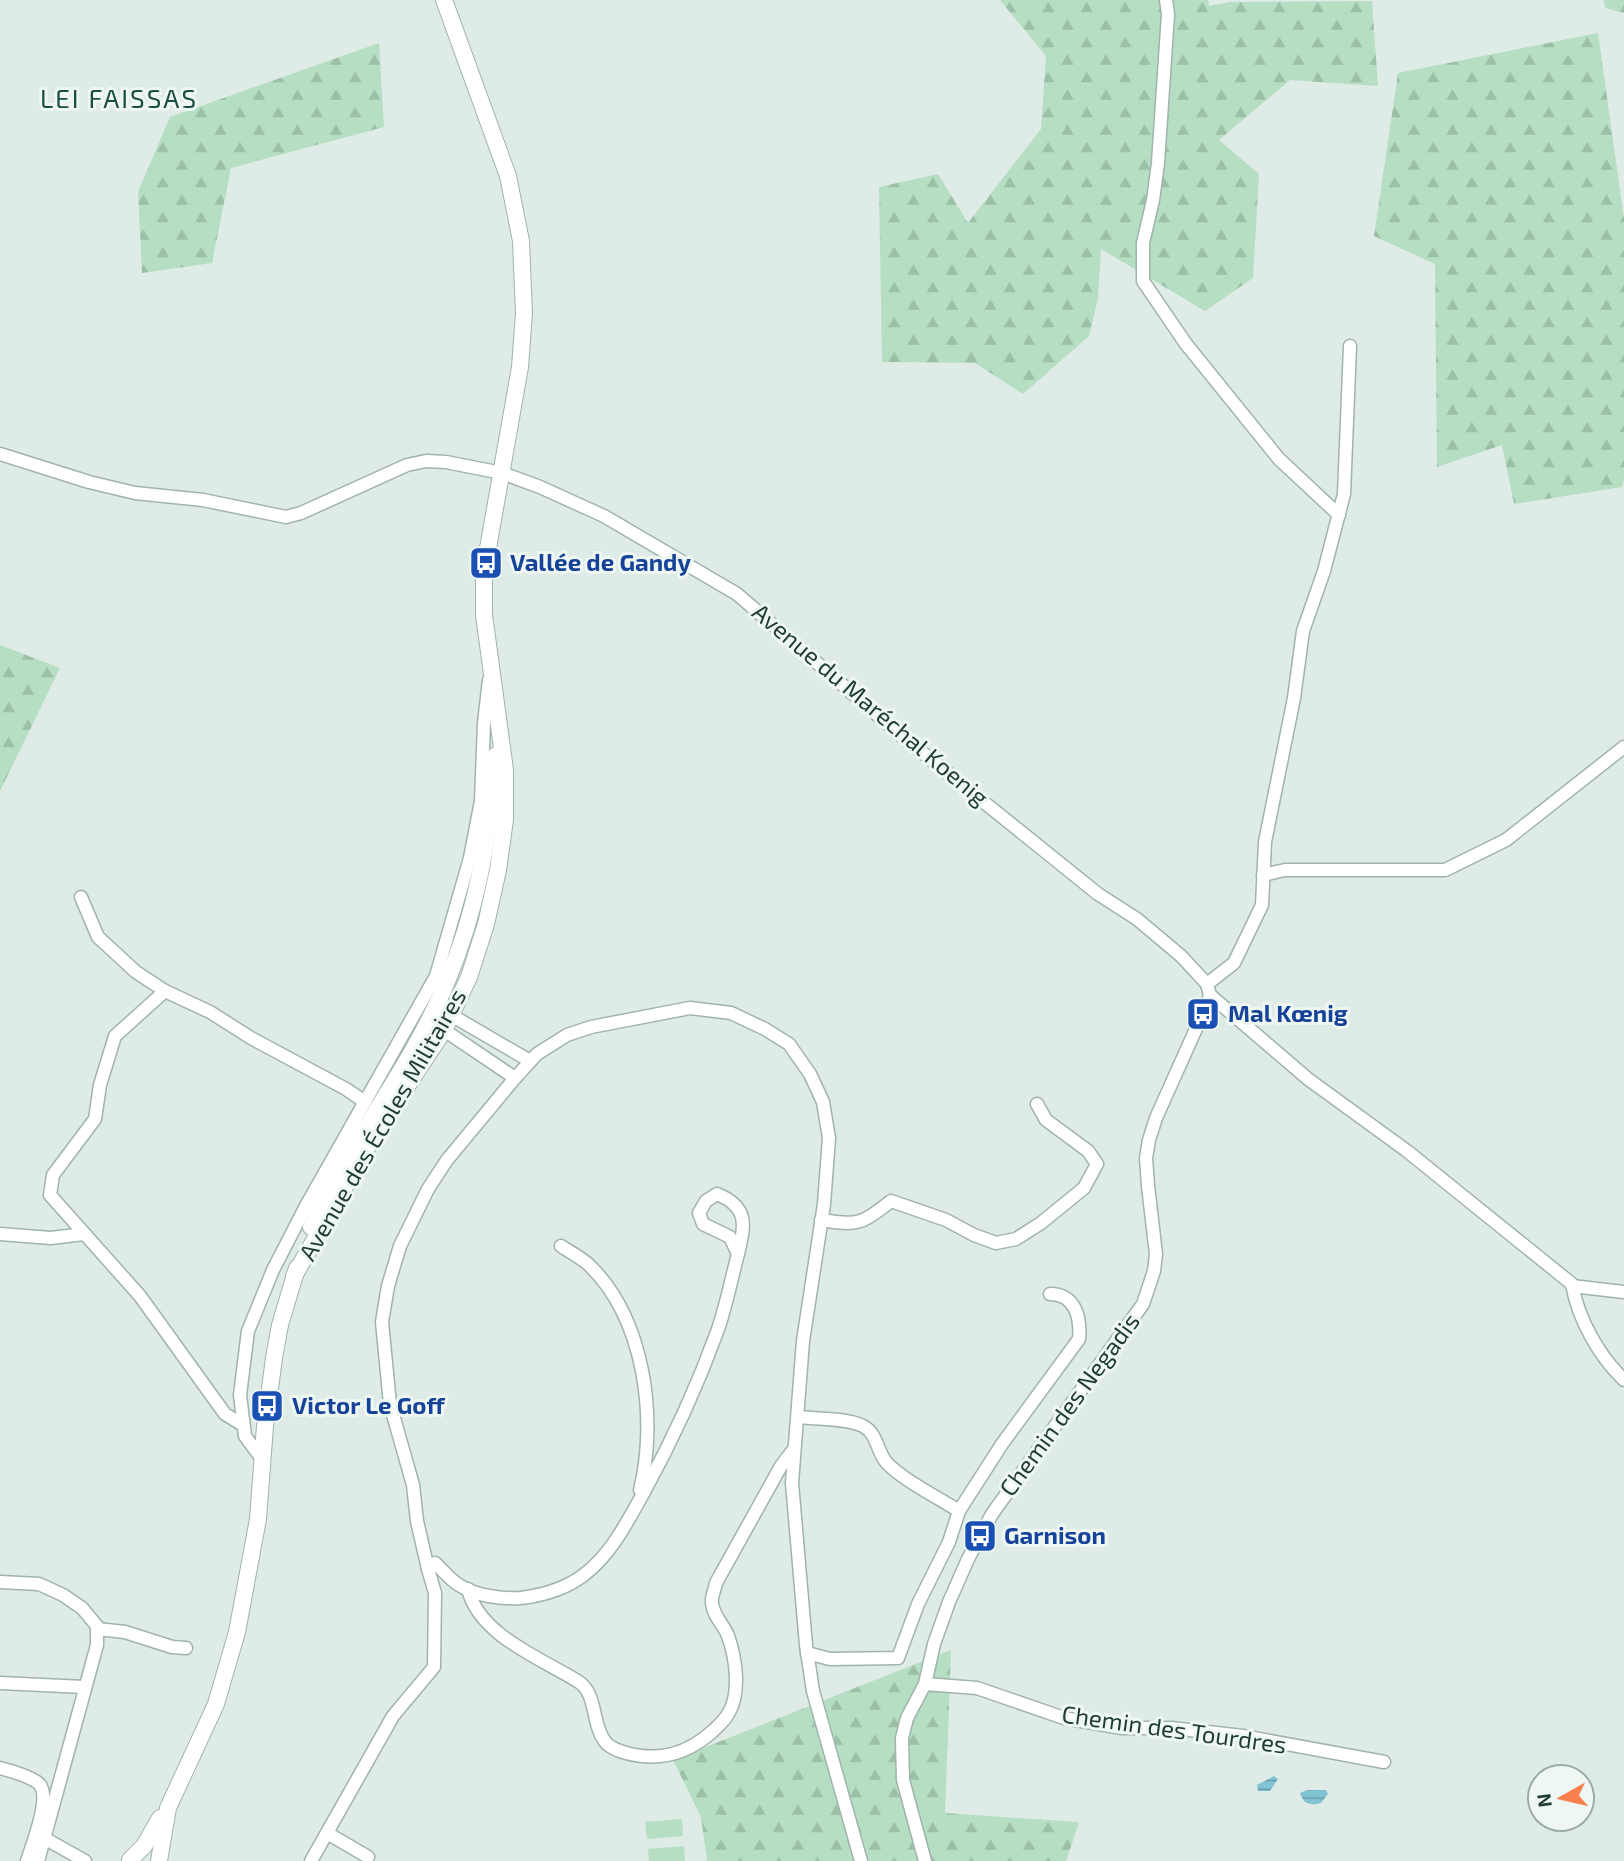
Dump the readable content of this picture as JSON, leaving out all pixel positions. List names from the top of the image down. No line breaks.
{"streets":{"street":["Avenue du Maréchal Koenig","Avenue des Écoles Militaires","Chemin des Negadis","Chemin des Tourdres"]},"crossings":[["Avenue du Maréchal Koenig","Avenue des Écoles Militaires"],["Avenue du Maréchal Koenig","Chemin des Negadis"],["Chemin des Negadis","Chemin des Tourdres"]],"districts":["LEI FAISSAS"],"places":{"bus stop":["Vallée de Gandy","Mal Kœnig","Victor Le Goff","Garnison"]},"north":"left"}
